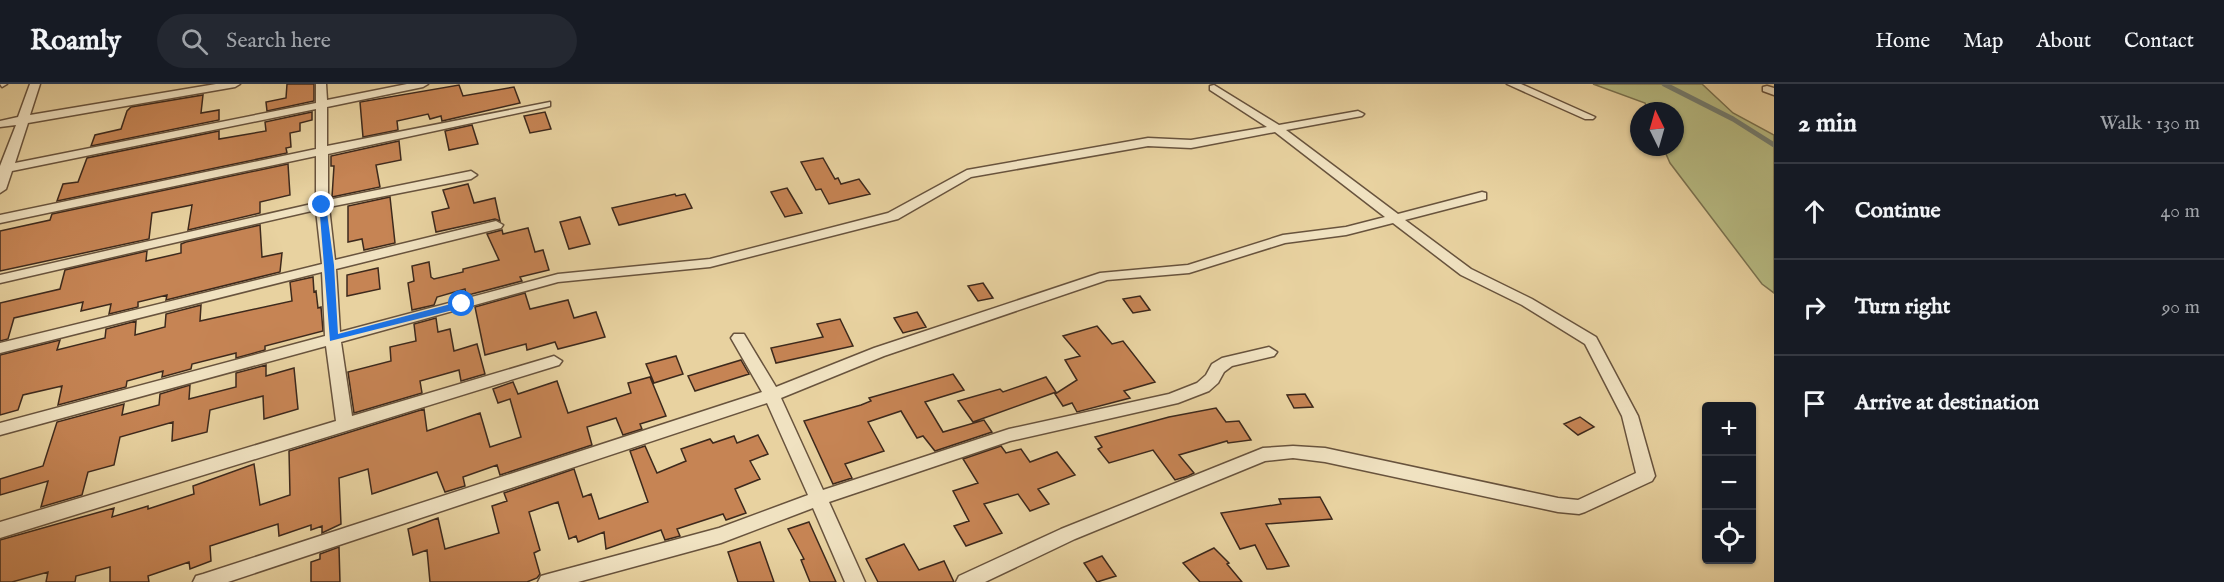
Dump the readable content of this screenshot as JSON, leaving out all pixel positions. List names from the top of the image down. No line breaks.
{"north":"top","page":{"header":"Roamly","search":"Search here","nav":["Home","Map","About","Contact"],"heading":["2 min","Walk · 130 m"],"list":[["Continue","40 m"],["Turn right","90 m"],"Arrive at destination"],"map_buttons":["+","−"]}}
